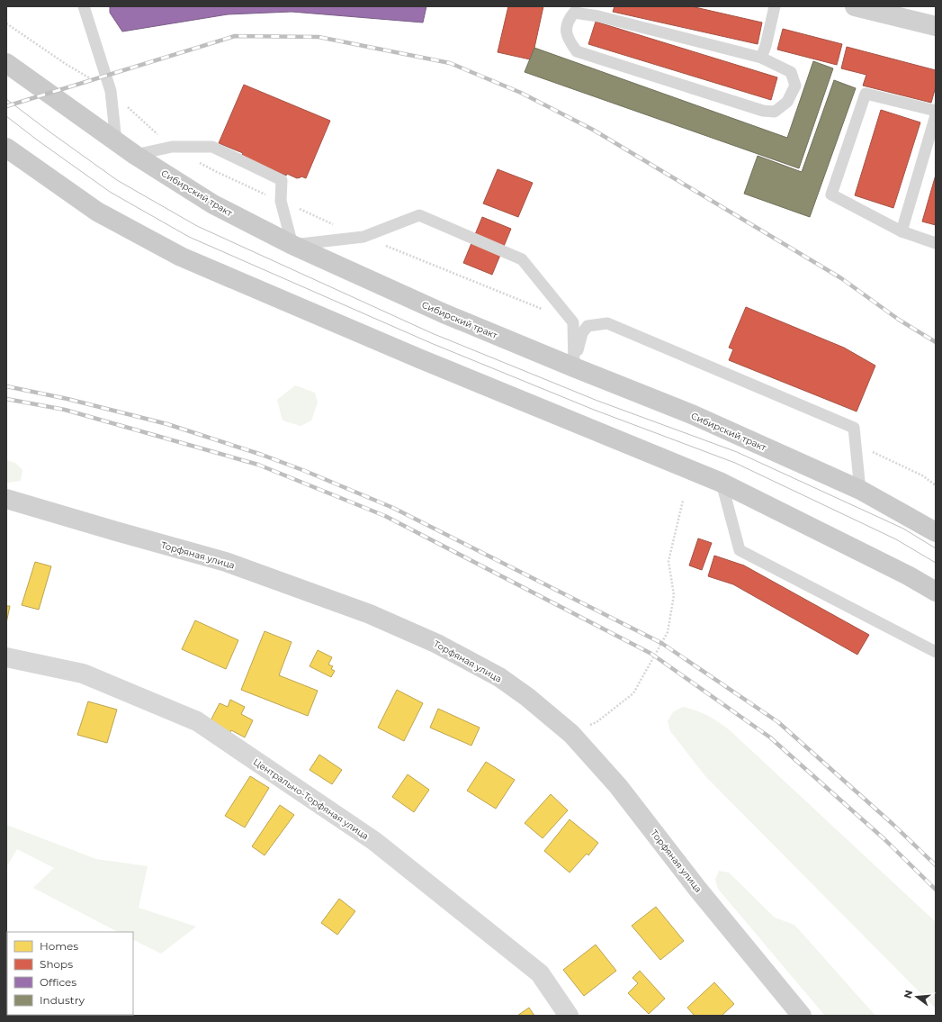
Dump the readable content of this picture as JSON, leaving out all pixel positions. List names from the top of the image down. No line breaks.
{"streets":{"main road":["Сибирский тракт"],"street":["Торфяная улица","Центрально-Торфяная улица"]},"legend":["Homes","Shops","Offices","Industry"],"north":"left"}
